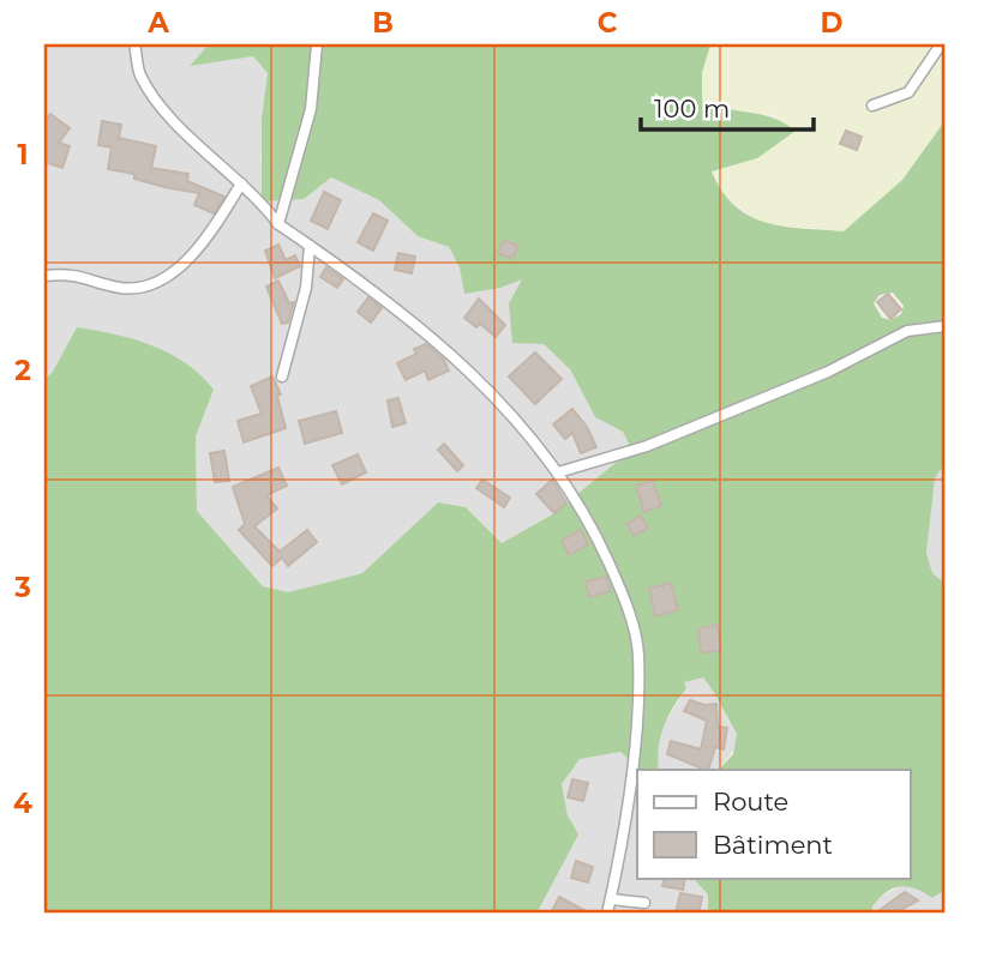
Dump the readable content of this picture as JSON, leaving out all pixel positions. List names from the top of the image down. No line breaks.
{"legend":["Route","Bâtiment"],"scale_bar":"100 m","grid":{"columns":["A","B","C","D"],"rows":["1","2","3","4"]}}
